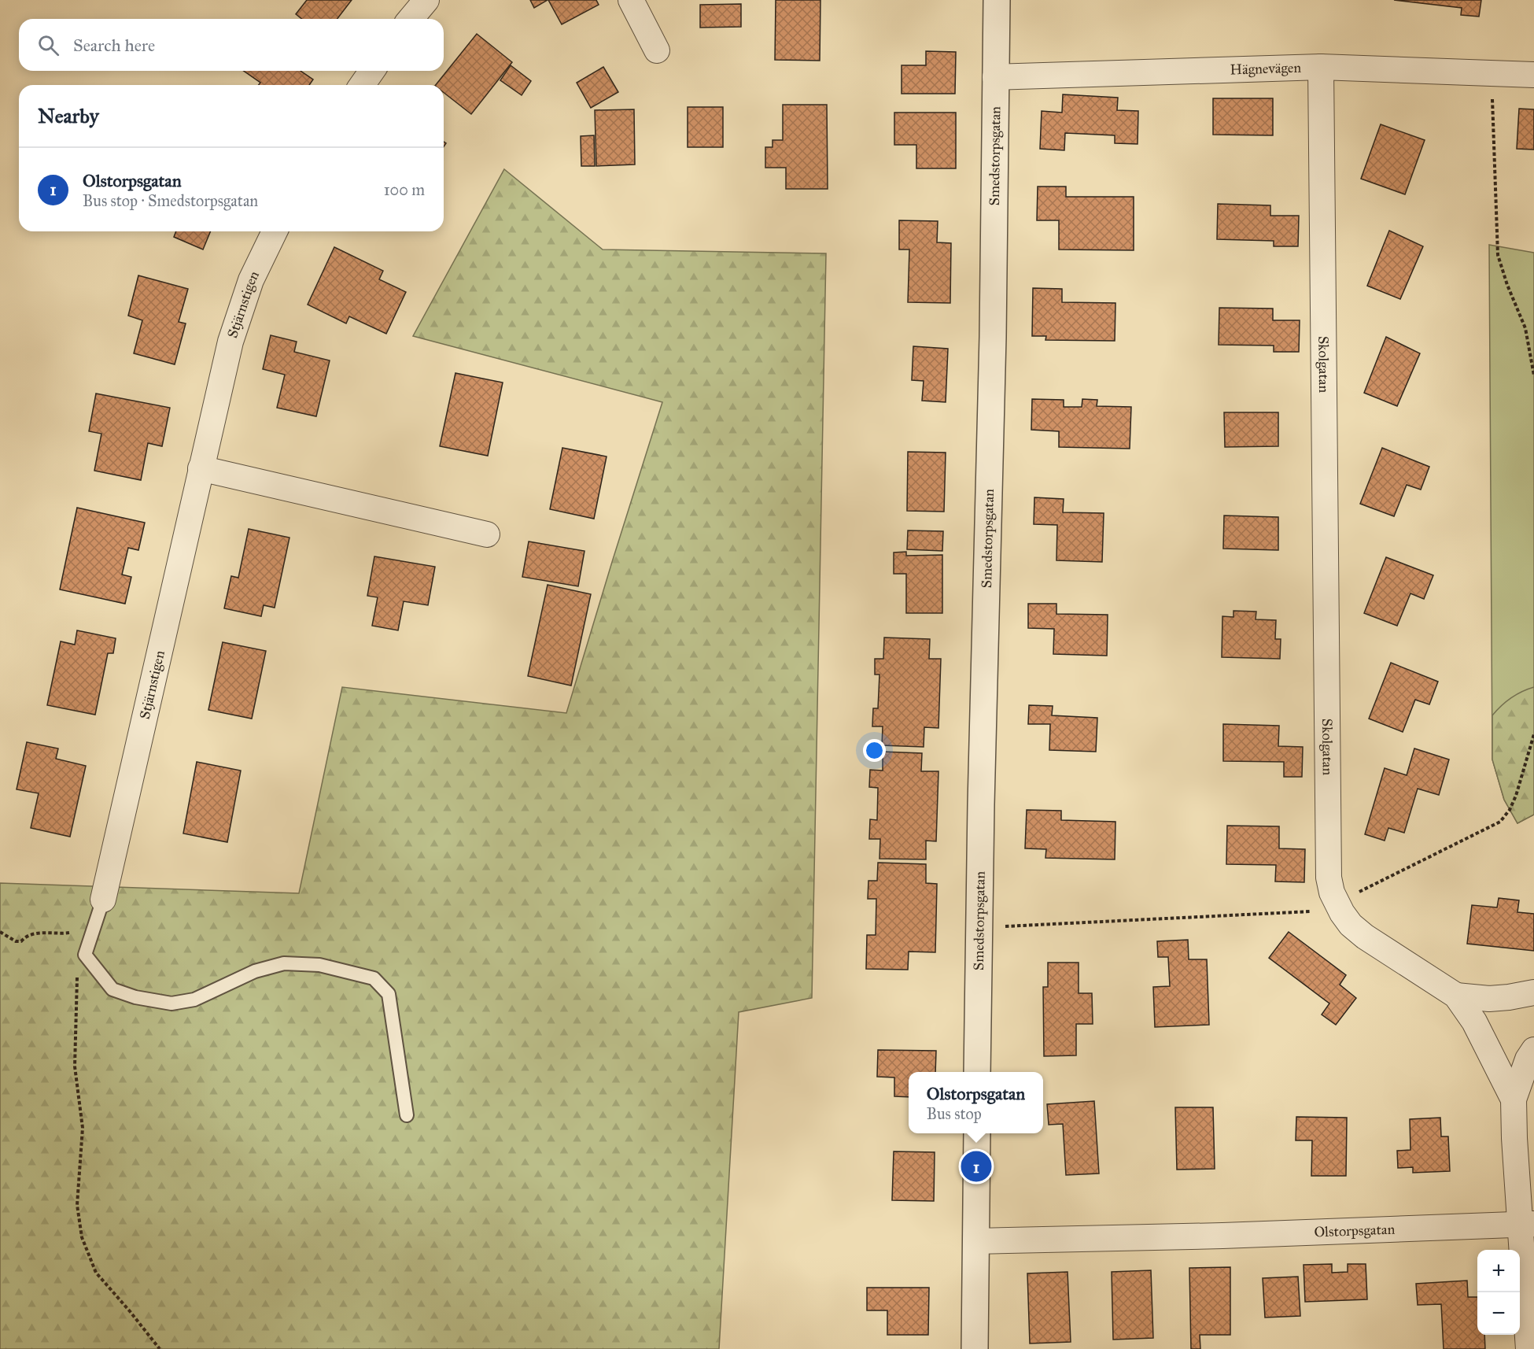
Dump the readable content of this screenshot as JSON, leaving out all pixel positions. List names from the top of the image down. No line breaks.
{"streets":{"street":["Hägnevägen","Smedstorpsgatan","Stjärnstigen","Skolgatan","Olstorpsgatan"]},"crossings":[["Hägnevägen","Smedstorpsgatan"],["Hägnevägen","Skolgatan"],["Skolgatan","Olstorpsgatan"]],"page":{"search":"Search here","heading":"Nearby","list":[{"mark":"1","name":"Olstorpsgatan","note":"Bus stop · Smedstorpsgatan","value":"100 m"}],"popup":["Olstorpsgatan","Bus stop"],"pins":"1","map_buttons":["+","−"]}}
